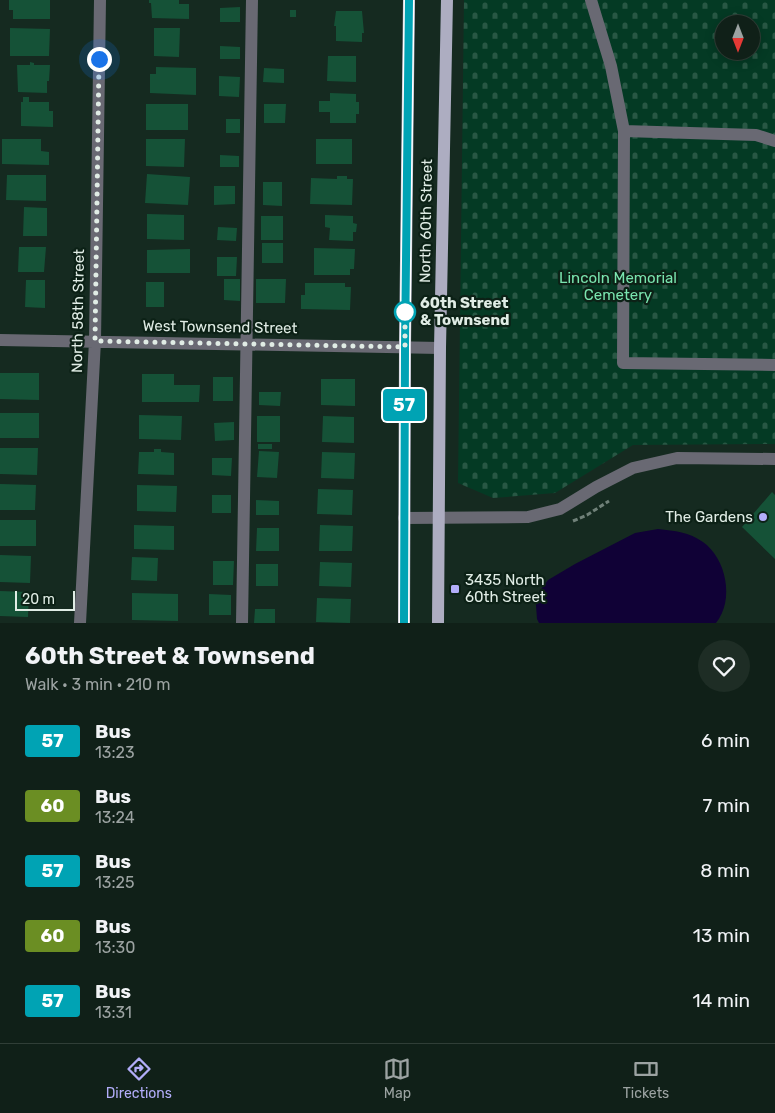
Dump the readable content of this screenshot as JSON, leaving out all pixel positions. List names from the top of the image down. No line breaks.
{"streets":{"main road":["North 60th Street"],"street":["North 58th Street","West Townsend Street"]},"crossings":[["North 60th Street","West Townsend Street"],["North 58th Street","West Townsend Street"]],"parks":["Lincoln Memorial Cemetery"],"places":{"other":["60th Street & Townsend","The Gardens"],"transit":["3435 North 60th Street"]},"lines":["bus line 57"],"scale_bar":"20 m","north":"bottom","page":{"on_map":"57","scale":"20 m","heading":["60th Street & Townsend","Walk · 3 min · 210 m"],"list":[{"mark":"57","name":"Bus","note":"13:23","value":"6 min"},{"mark":"60","name":"Bus","note":"13:24","value":"7 min"},{"mark":"57","name":"Bus","note":"13:25","value":"8 min"},{"mark":"60","name":"Bus","note":"13:30","value":"13 min"},{"mark":"57","name":"Bus","note":"13:31","value":"14 min"}],"tabs":["Directions","Map","Tickets"]}}
